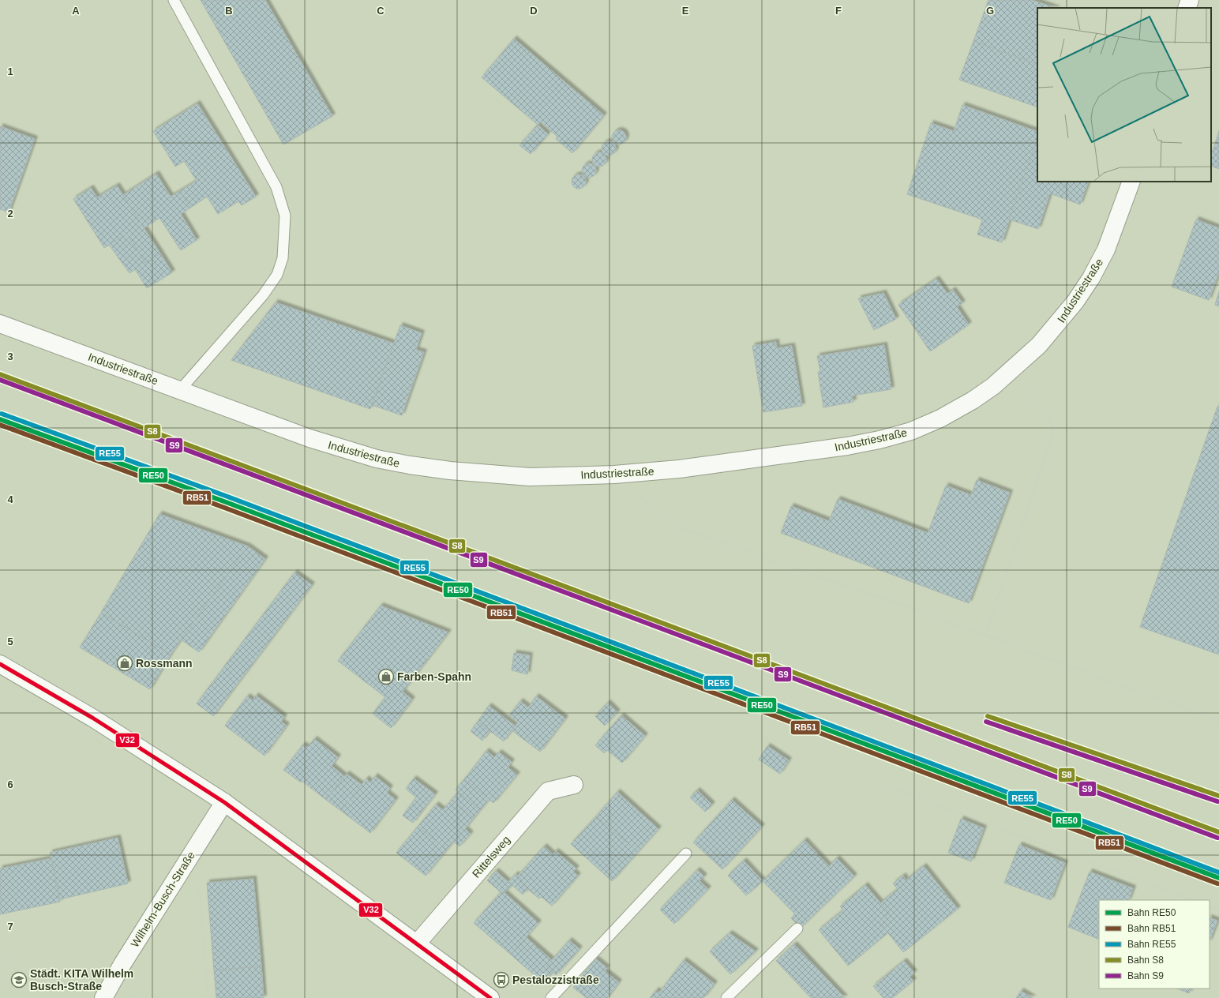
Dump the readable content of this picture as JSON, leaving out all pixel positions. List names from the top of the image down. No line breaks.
{"streets":{"street":["Industriestraße","Rittelsweg","Wilhelm-Busch-Straße"]},"places":{"shop":["Rossmann","Farben-Spahn"],"school or university":["Städt. KITA Wilhelm Busch-Straße"],"bus stop":["Pestalozzistraße"]},"lines":["rail line S8","rail line S9","rail line RE55","rail line RE50","rail line RB51","transit line V32"],"legend":["Bahn RE50","Bahn RB51","Bahn RE55","Bahn S8","Bahn S9"],"grid":{"columns":["A","B","C","D","E","F","G"],"rows":["1","2","3","4","5","6","7"]}}
